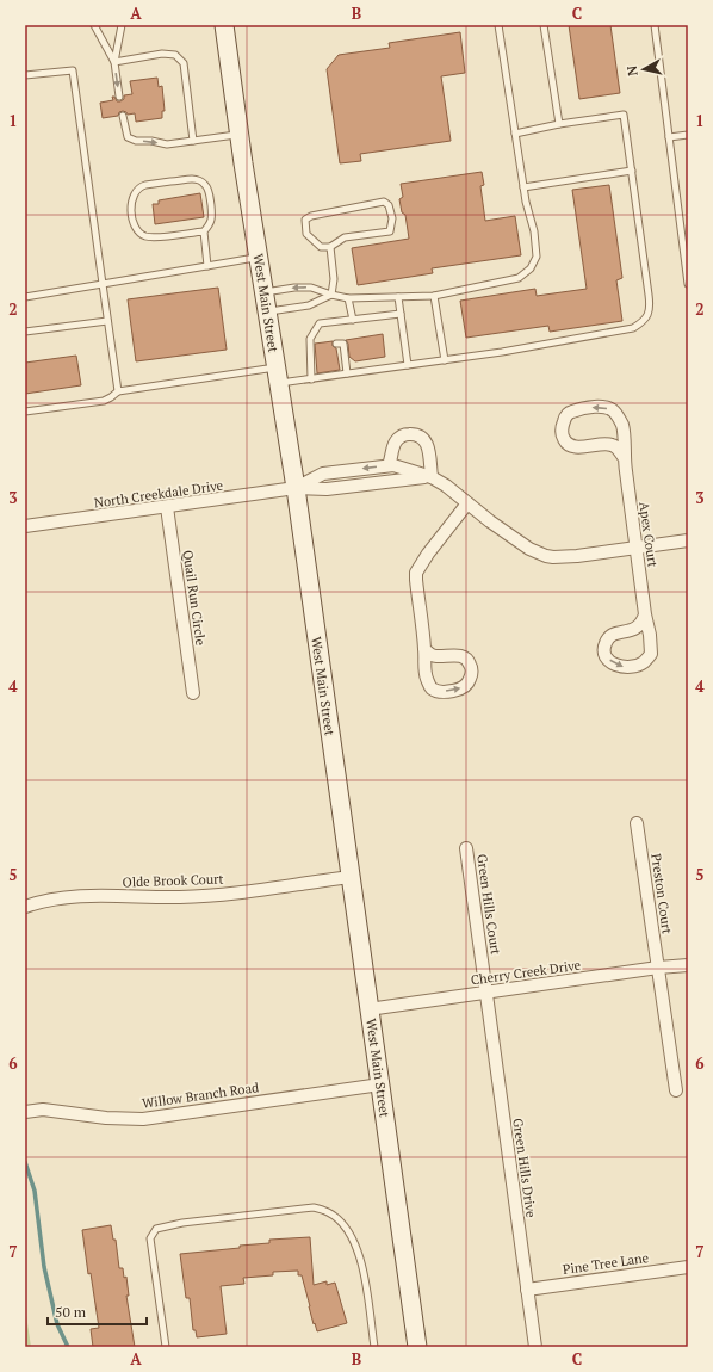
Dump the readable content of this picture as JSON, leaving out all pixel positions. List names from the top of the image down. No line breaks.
{"streets":{"main road":["West Main Street"],"street":["North Creekdale Drive","Apex Court","Quail Run Circle","Olde Brook Court","Preston Court","Green Hills Court","Cherry Creek Drive","Willow Branch Road","Green Hills Drive","Pine Tree Lane"]},"crossings":[["West Main Street","North Creekdale Drive"],["West Main Street","Olde Brook Court"],["West Main Street","Cherry Creek Drive"],["West Main Street","Willow Branch Road"],["North Creekdale Drive","Quail Run Circle"],["Preston Court","Cherry Creek Drive"],["Green Hills Court","Cherry Creek Drive"],["Green Hills Court","Green Hills Drive"],["Cherry Creek Drive","Green Hills Drive"],["Green Hills Drive","Pine Tree Lane"]],"scale_bar":"50 m","north":"left","grid":{"columns":["A","B","C"],"rows":["1","2","3","4","5","6","7"]}}
